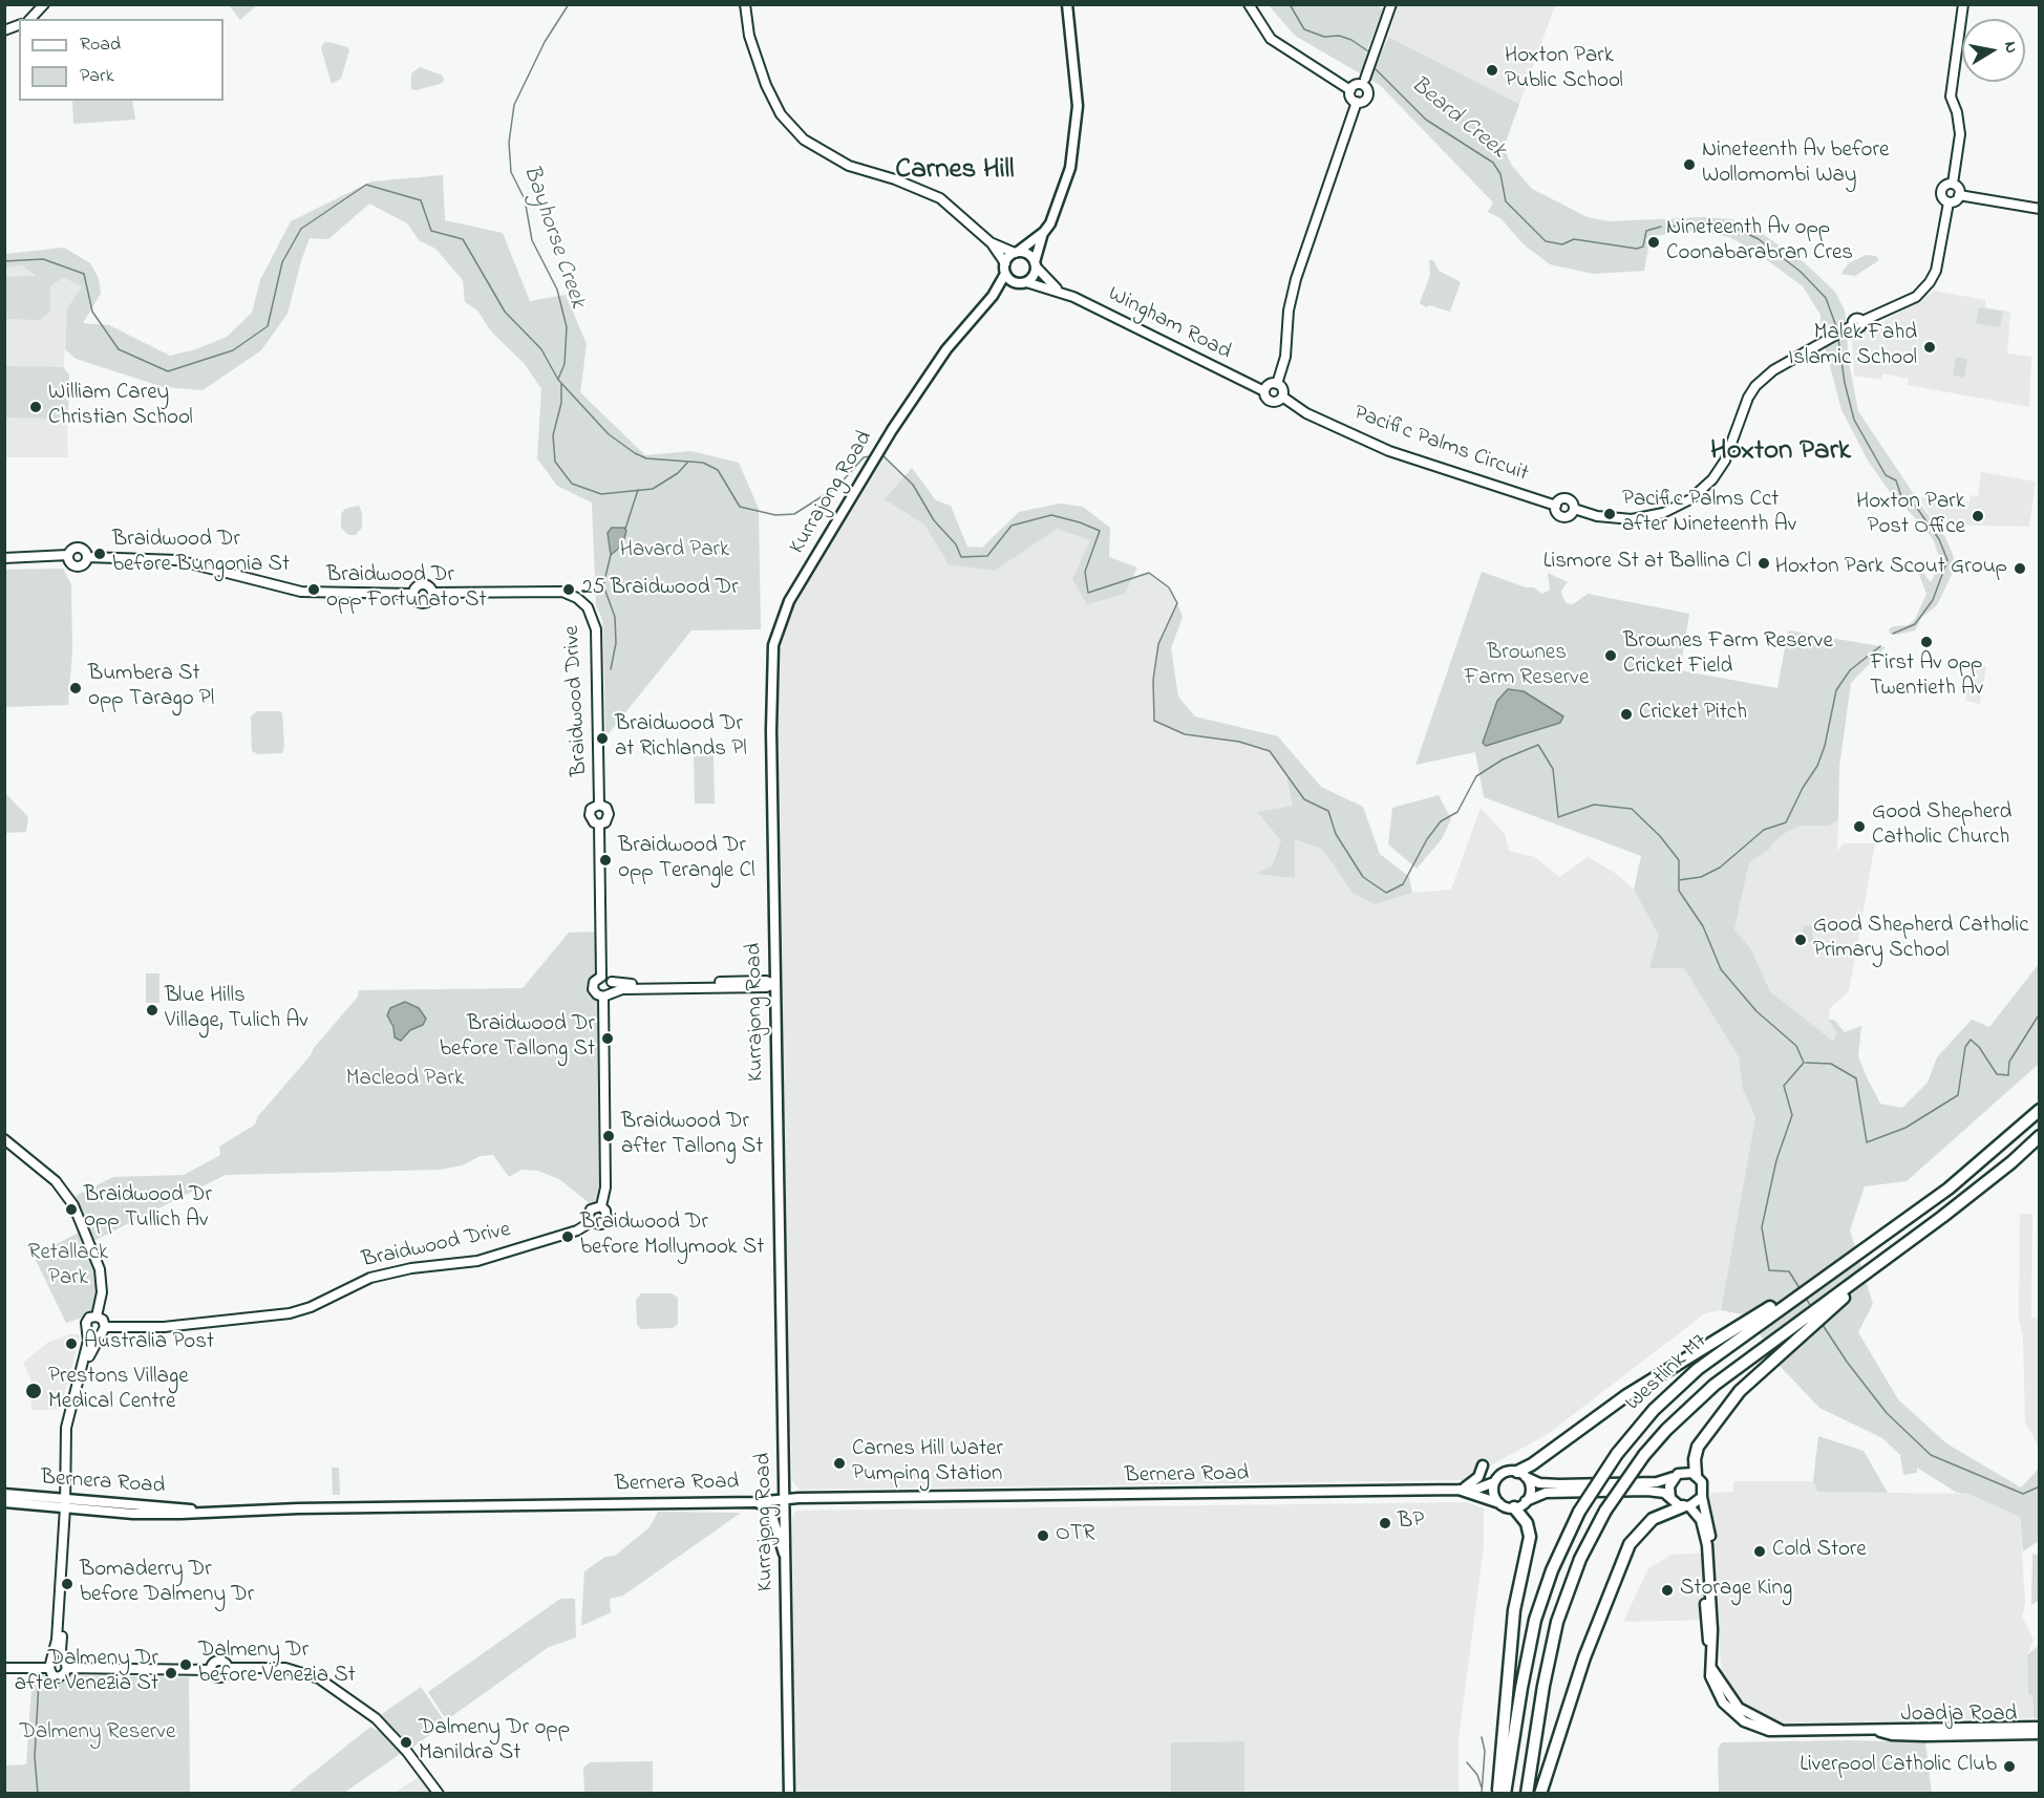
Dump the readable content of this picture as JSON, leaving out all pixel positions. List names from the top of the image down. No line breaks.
{"streets":{"highway":["Westlink M7"],"main road":["Kurrajong Road","Bernera Road","Joadja Road"],"street":["Wingham Road","Pacific Palms Circuit","Braidwood Drive"]},"crossings":[["Wingham Road","Pacific Palms Circuit"],["Kurrajong Road","Bernera Road"]],"districts":["Carnes Hill","Hoxton Park"],"water":["Beard Creek","Bayhorse Creek"],"parks":["Havard Park","Brownes Farm Reserve","Macleod Park","Retallack Park","Dalmeny Reserve"],"places":["Hoxton Park Public School","Nineteenth Av before Wollomombi Way","Nineteenth Av opp Coonabarabran Cres","Malek Fahd Islamic School","William Carey Christian School","Pacific Palms Cct after Nineteenth Av","Hoxton Park Post Office","Braidwood Dr before Bungonia St","Lismore St at Ballina Cl","Hoxton Park Scout Group","Braidwood Dr opp Fortunato St","25 Braidwood Dr","First Av opp Twentieth Av","Brownes Farm Reserve Cricket Field","Bumbera St opp Tarago Pl","Cricket Pitch","Braidwood Dr at Richlands Pl","Good Shepherd Catholic Church","Braidwood Dr opp Terangle Cl","Good Shepherd Catholic Primary School","Blue Hills Village, Tulich Av","Braidwood Dr before Tallong St","Braidwood Dr after Tallong St","Braidwood Dr opp Tullich Av","Braidwood Dr before Mollymook St","Australia Post","Prestons Village Medical Centre","Carnes Hill Water Pumping Station","BP","OTR","Cold Store","Bomaderry Dr before Dalmeny Dr","Storage King","Dalmeny Dr before Venezia St","Dalmeny Dr after Venezia St","Dalmeny Dr opp Manildra St","Liverpool Catholic Club"],"legend":["Road","Park"],"north":"right"}
